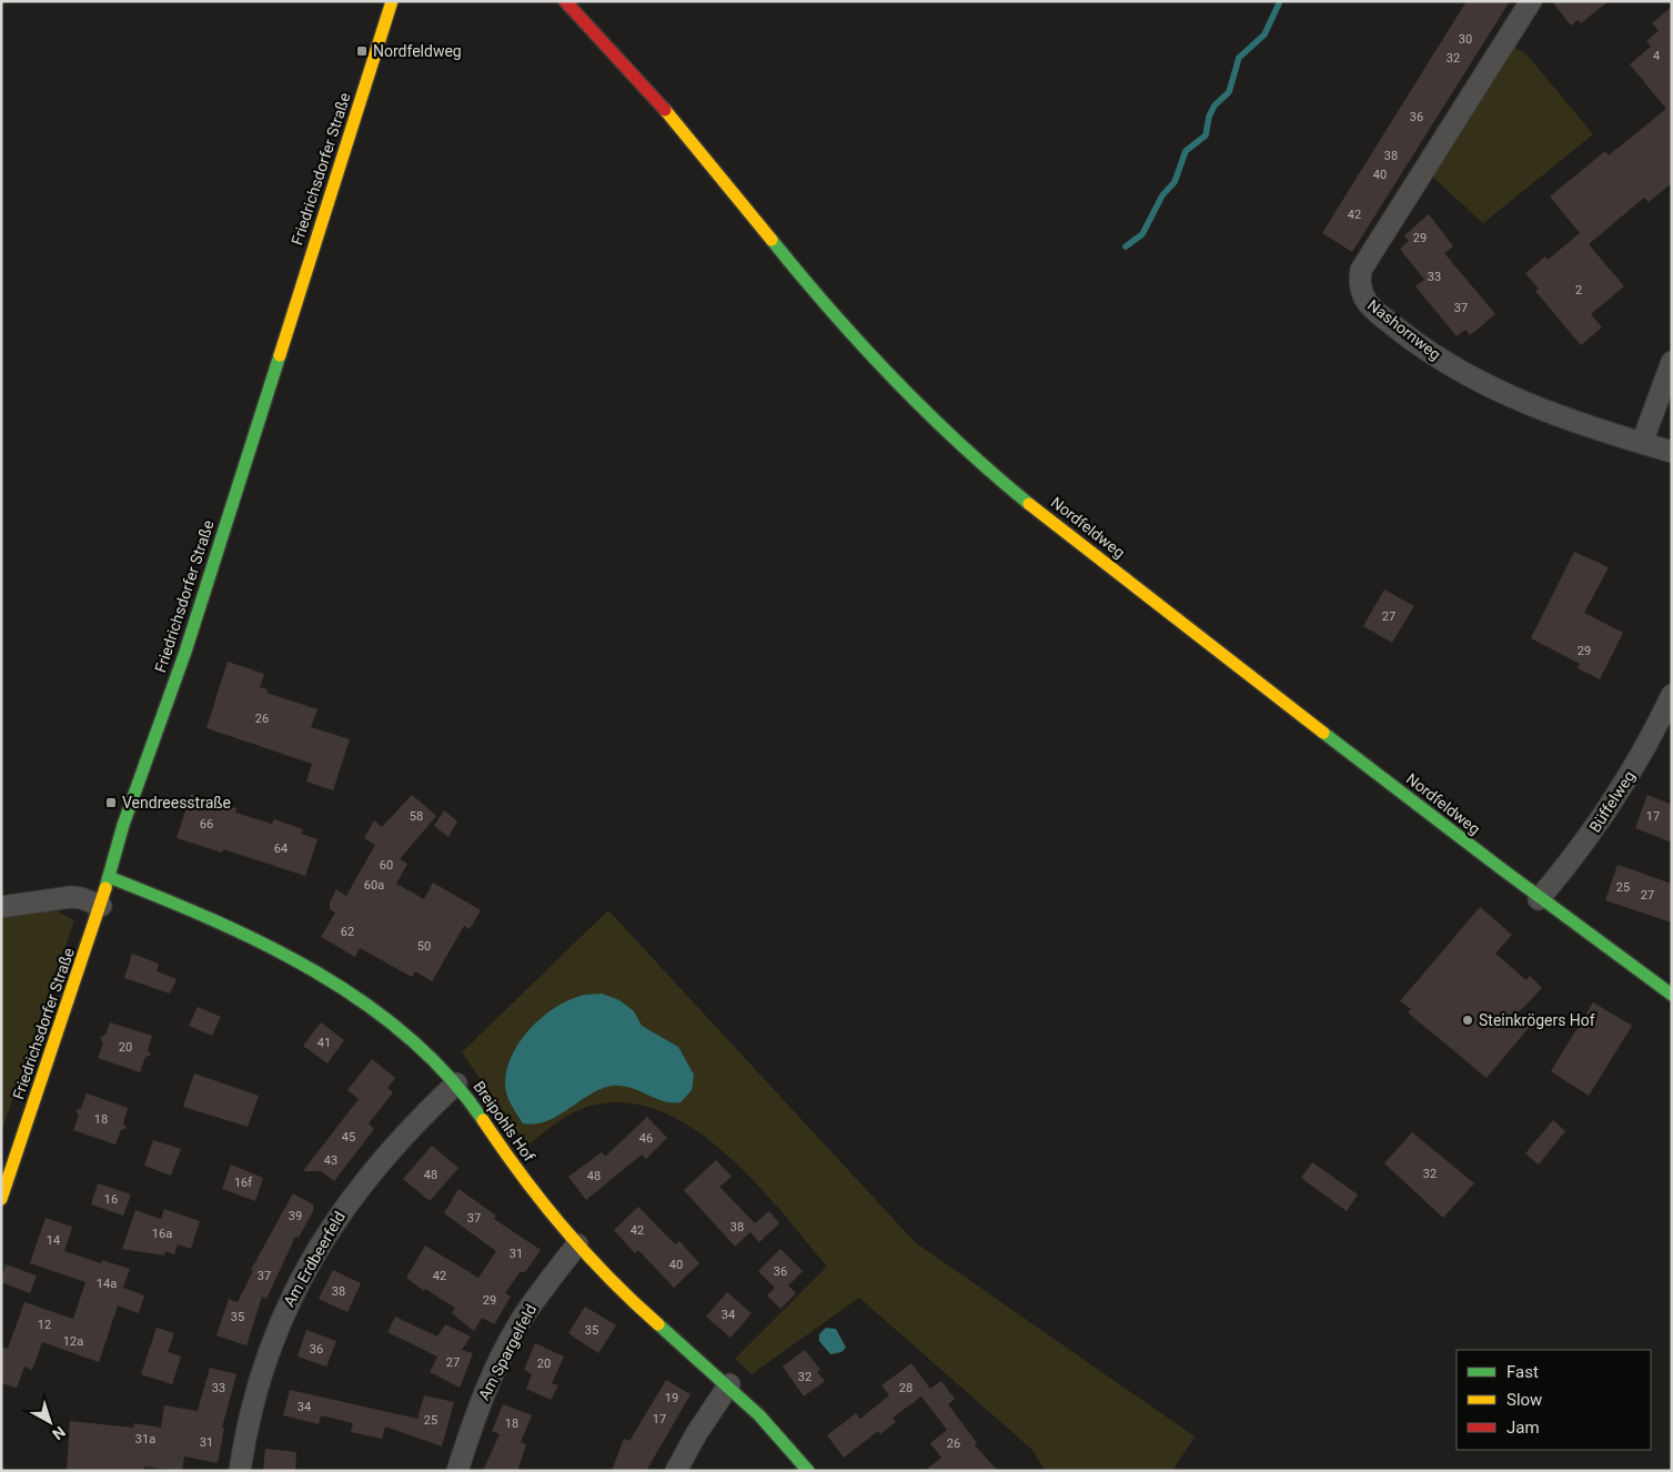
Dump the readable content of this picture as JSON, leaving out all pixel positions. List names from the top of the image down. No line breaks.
{"streets":{"street":["Friedrichsdorfer Straße","Nashornweg","Nordfeldweg","Büffelweg","Breipohls Hof","Am Erdbeerfeld","Am Spargelfeld"]},"crossings":[["Friedrichsdorfer Straße","Breipohls Hof"],["Nordfeldweg","Büffelweg"],["Breipohls Hof","Am Erdbeerfeld"],["Breipohls Hof","Am Spargelfeld"]],"places":{"transit":["Nordfeldweg","Vendreesstraße"],"other":["Steinkrögers Hof"]},"house_numbers":["30","4","32","36","38","40","42","29","33","2","37","27","29","26","58","17","66","64","60","60a","25","27","62","50","41","20","18","45","46","43","32","48","48","16f","16","39","37","38","42","16a","14","31","40","36","37","42","14a","38","29","34","35","12","35","12a","36","27","20","32","33","28","19","34","17","25","18","31a","31","26"],"legend":["Fast","Slow","Jam"],"north":"bottom right"}
